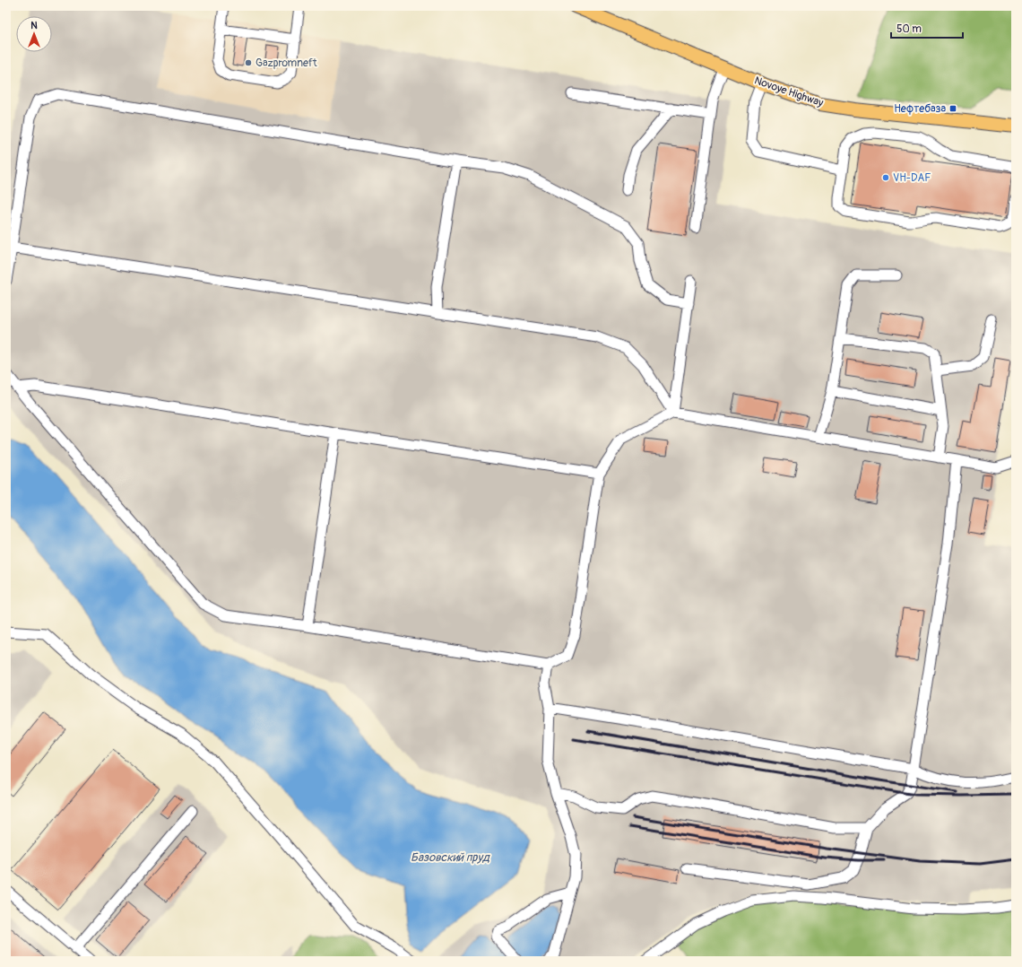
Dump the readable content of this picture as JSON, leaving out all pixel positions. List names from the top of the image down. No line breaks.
{"streets":{"main road":["Novoye Highway"]},"water":["Базовский пруд"],"places":{"other":["Gazpromneft","VH-DAF"],"transit":["Нефтебаза"]},"scale_bar":"50 m","north":"top"}
